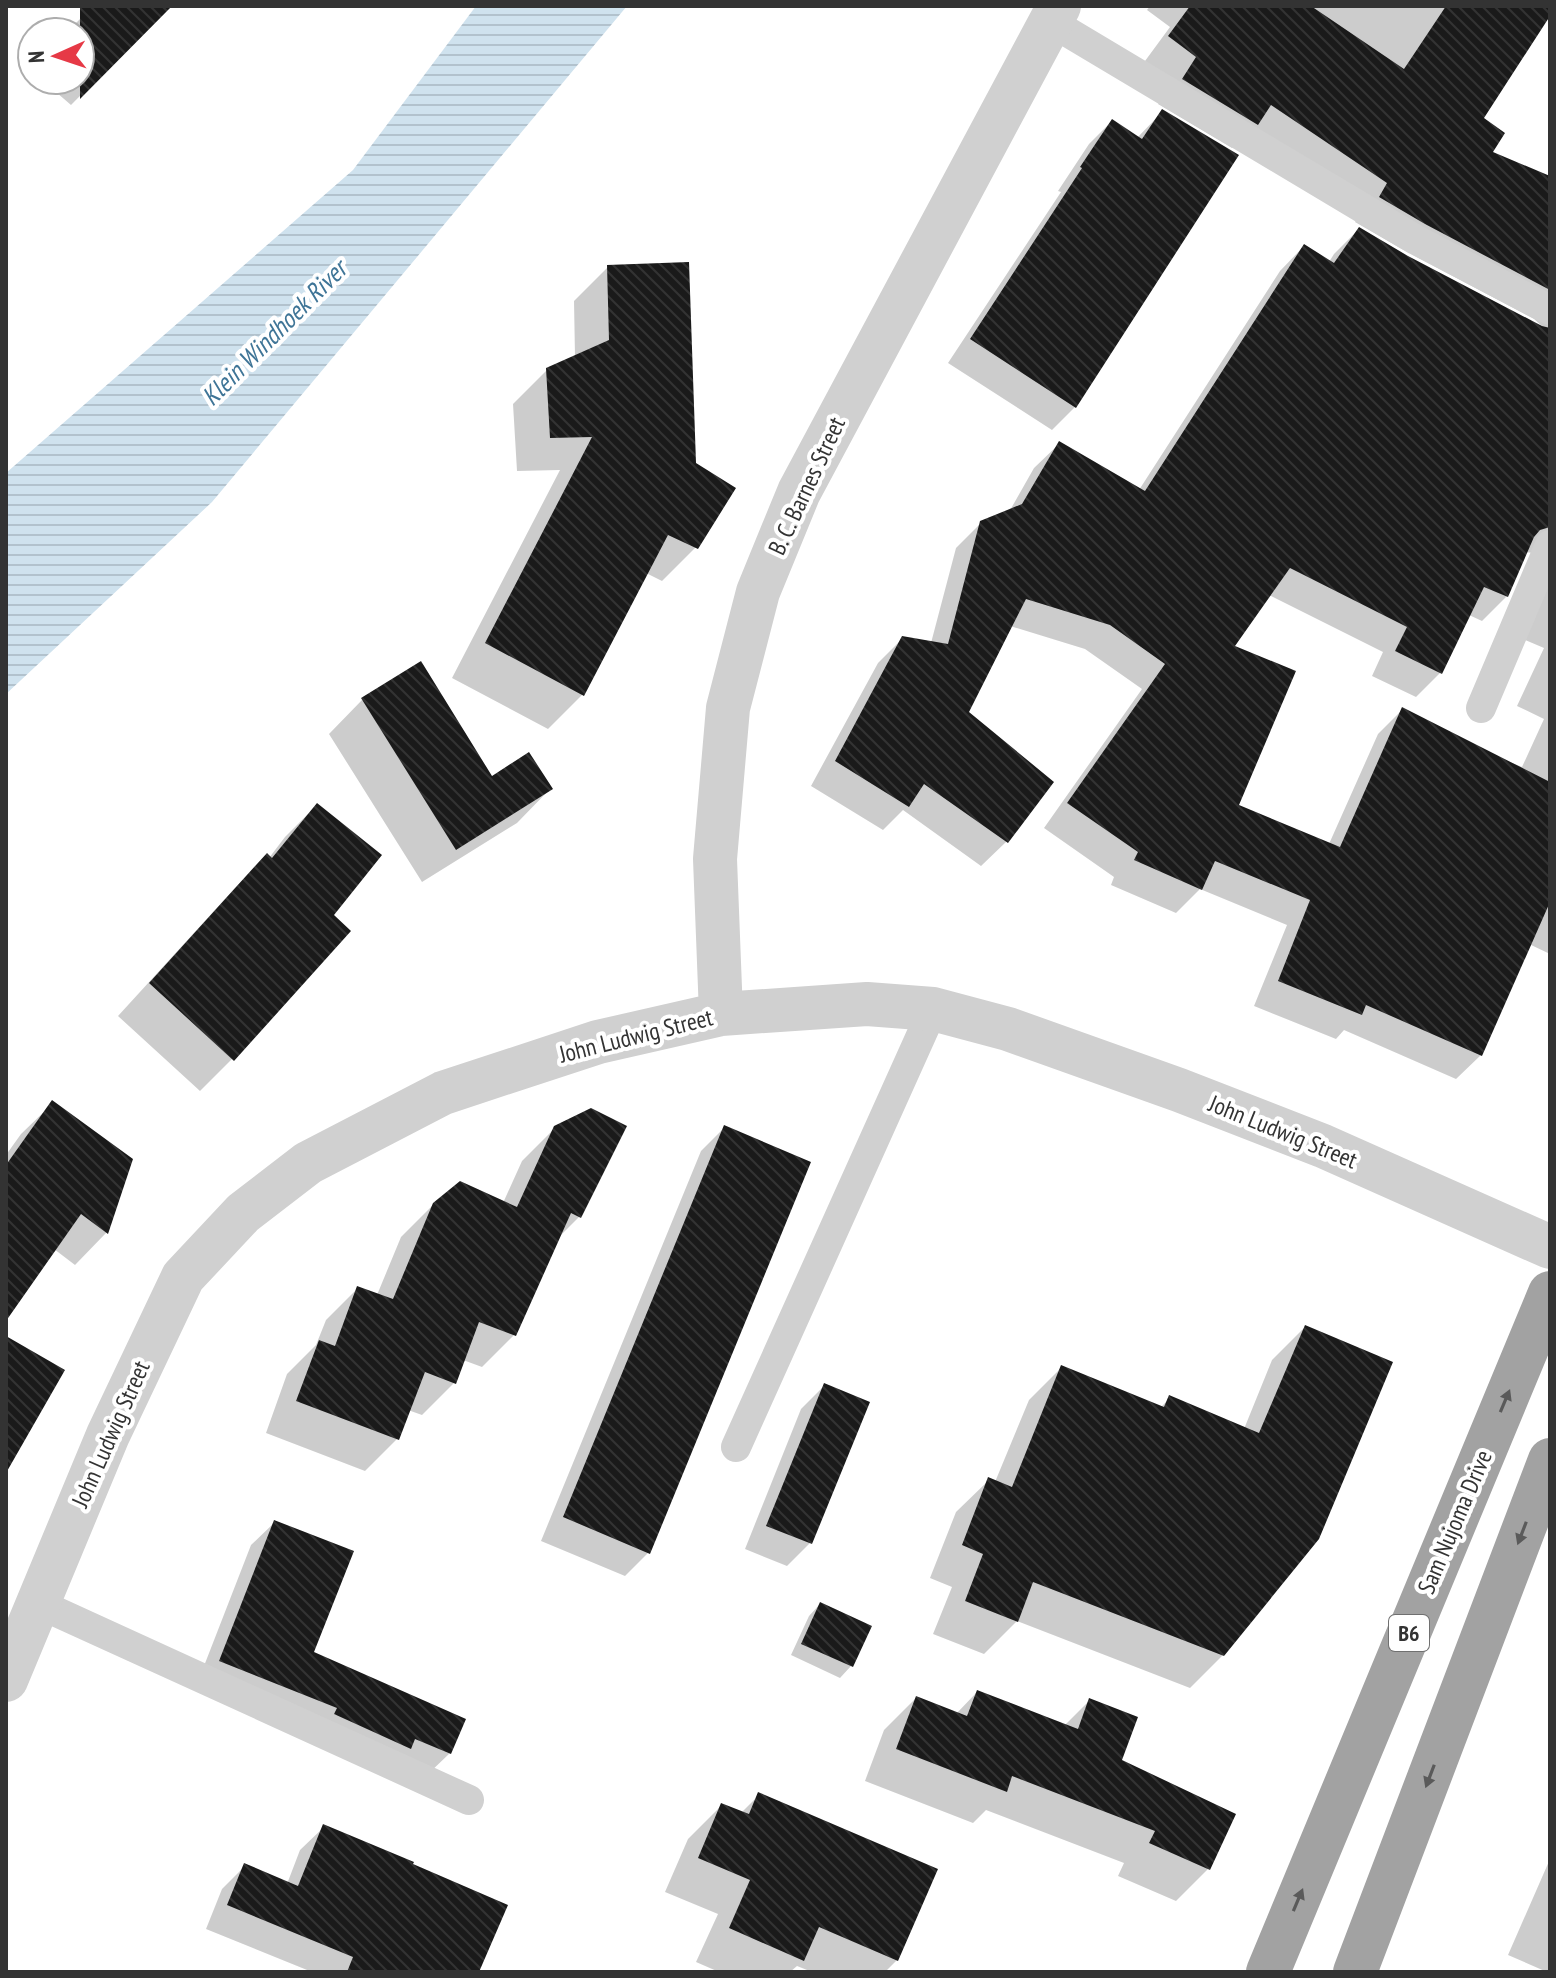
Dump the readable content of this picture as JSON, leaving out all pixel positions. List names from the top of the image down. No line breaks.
{"streets":{"highway":["Sam Nujoma Drive","B6"],"street":["B. C. Barnes Street","John Ludwig Street"]},"crossings":[["B. C. Barnes Street","John Ludwig Street"]],"water":["Klein Windhoek River"],"north":"left"}
